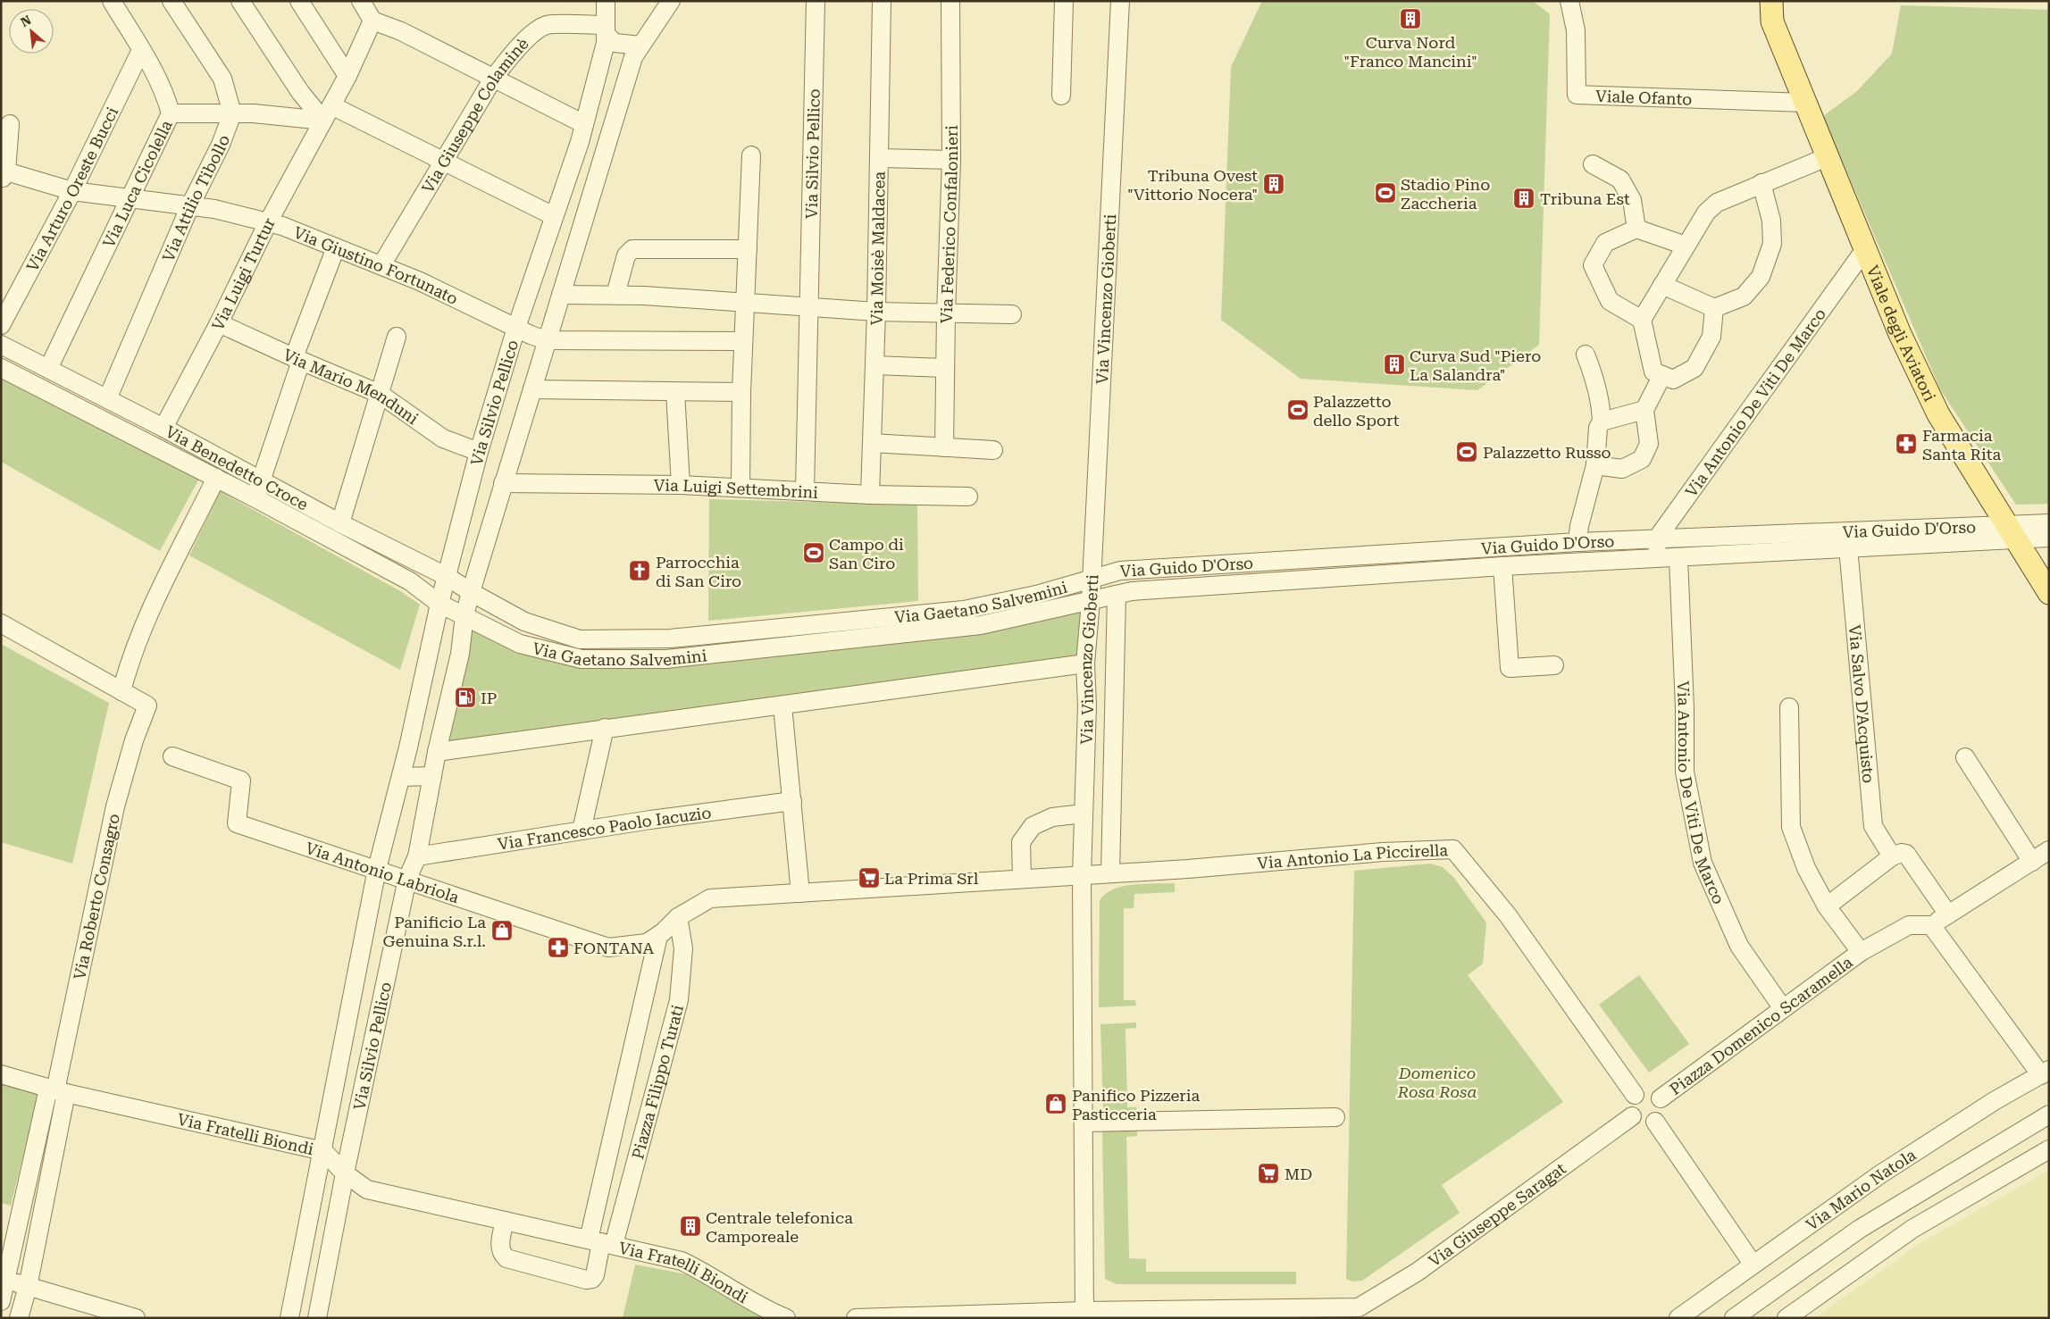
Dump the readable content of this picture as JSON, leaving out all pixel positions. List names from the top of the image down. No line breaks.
{"streets":{"main road":["Viale degli Aviatori"],"street":["Viale Ofanto","Via Giuseppe Colaminè","Via Silvio Pellico","Via Luca Cicolella","Via Arturo Oreste Bucci","Via Attilio Tibollo","Via Federico Confalonieri","Via Moisè Maldacea","Via Giustino Fortunato","Via Luigi Turtur","Via Vincenzo Gioberti","Via Mario Menduni","Via Antonio De Viti De Marco","Via Benedetto Croce","Via Luigi Settembrini","Via Guido D'Orso","Via Gaetano Salvemini","Via Salvo D'Acquisto","Via Francesco Paolo Iacuzio","Via Antonio La Piccirella","Via Antonio Labriola","Via Roberto Consagro","Piazza Domenico Scaramella","Piazza Filippo Turati","Via Fratelli Biondi","Via Mario Natola","Via Giuseppe Saragat"]},"crossings":[["Viale Ofanto","Viale degli Aviatori"],["Via Giuseppe Colaminè","Via Silvio Pellico"],["Via Giuseppe Colaminè","Via Giustino Fortunato"],["Via Silvio Pellico","Via Giustino Fortunato"],["Via Silvio Pellico","Via Mario Menduni"],["Via Silvio Pellico","Via Benedetto Croce"],["Via Silvio Pellico","Via Luigi Settembrini"],["Via Silvio Pellico","Via Gaetano Salvemini"],["Via Silvio Pellico","Via Francesco Paolo Iacuzio"],["Via Silvio Pellico","Via Antonio Labriola"],["Via Silvio Pellico","Via Fratelli Biondi"],["Via Luca Cicolella","Via Arturo Oreste Bucci"],["Via Luca Cicolella","Via Giustino Fortunato"],["Via Luca Cicolella","Via Benedetto Croce"],["Via Arturo Oreste Bucci","Via Giustino Fortunato"],["Via Attilio Tibollo","Via Giustino Fortunato"],["Via Attilio Tibollo","Via Benedetto Croce"],["Via Moisè Maldacea","Via Luigi Settembrini"],["Via Giustino Fortunato","Via Luigi Turtur"],["Via Luigi Turtur","Via Mario Menduni"],["Via Luigi Turtur","Via Benedetto Croce"],["Via Vincenzo Gioberti","Via Guido D'Orso"],["Via Vincenzo Gioberti","Via Gaetano Salvemini"],["Via Vincenzo Gioberti","Via Antonio La Piccirella"],["Via Vincenzo Gioberti","Via Antonio Labriola"],["Via Vincenzo Gioberti","Via Giuseppe Saragat"],["Viale degli Aviatori","Via Antonio De Viti De Marco"],["Viale degli Aviatori","Via Guido D'Orso"],["Via Antonio De Viti De Marco","Via Guido D'Orso"],["Via Antonio De Viti De Marco","Piazza Domenico Scaramella"],["Via Benedetto Croce","Via Gaetano Salvemini"],["Via Guido D'Orso","Via Gaetano Salvemini"],["Via Guido D'Orso","Via Salvo D'Acquisto"],["Via Antonio La Piccirella","Via Antonio Labriola"],["Via Antonio La Piccirella","Piazza Domenico Scaramella"],["Via Antonio La Piccirella","Via Giuseppe Saragat"],["Via Antonio Labriola","Piazza Filippo Turati"],["Via Roberto Consagro","Via Fratelli Biondi"],["Piazza Domenico Scaramella","Via Giuseppe Saragat"],["Piazza Filippo Turati","Via Fratelli Biondi"]],"parks":["Domenico Rosa Rosa"],"places":{"building":["Curva Nord \"Franco Mancini\"","Tribuna Ovest \"Vittorio Nocera\"","Tribuna Est","Curva Sud \"Piero La Salandra\"","Centrale telefonica Camporeale"],"sports":["Stadio Pino Zaccheria","Palazzetto dello Sport","Palazzetto Russo","Campo di San Ciro"],"pharmacy":["Farmacia Santa Rita","FONTANA"],"church":["Parrocchia di San Ciro"],"fuel station":["IP"],"supermarket":["La Prima Srl","MD"],"shop":["Panificio La Genuina S.r.l.","Panifico Pizzeria Pasticceria"]},"north":"top left"}
